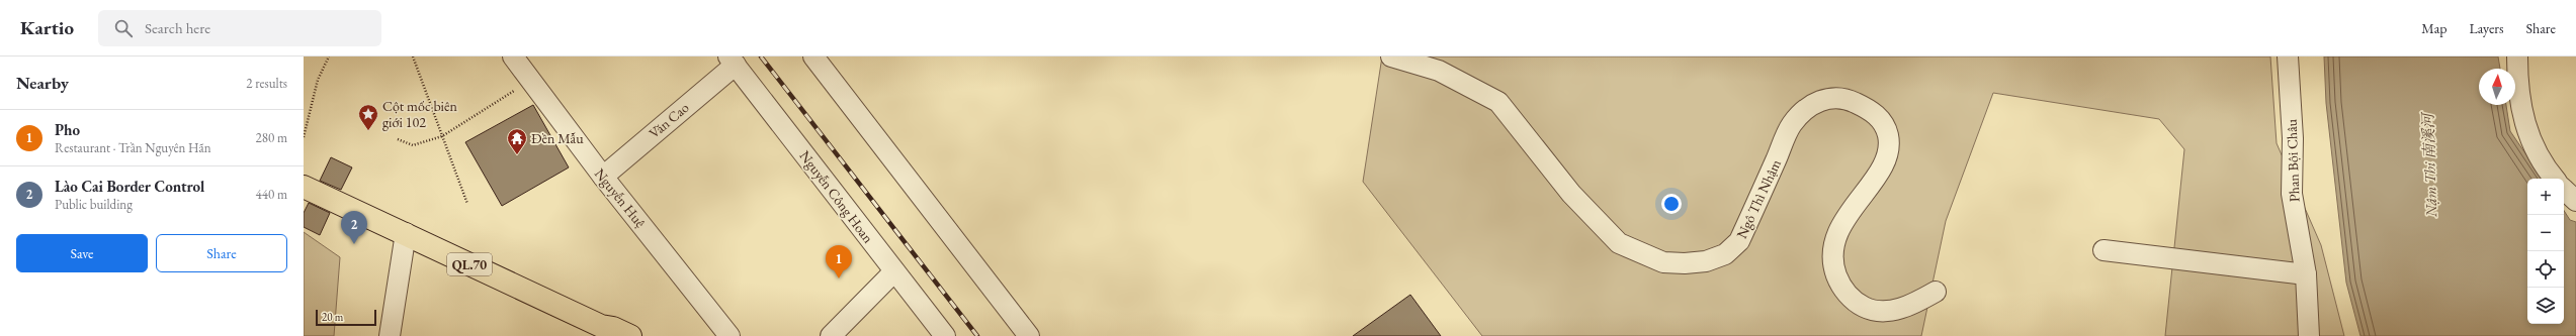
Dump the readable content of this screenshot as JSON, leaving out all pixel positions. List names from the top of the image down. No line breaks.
{"streets":{"highway":["QL.70"],"street":["Văn Cao","Phan Bội Châu","Nguyễn Công Hoan","Nguyễn Huệ","Ngô Thì Nhậm"]},"crossings":[["Văn Cao","Nguyễn Công Hoan"],["Văn Cao","Nguyễn Huệ"]],"water":["Nậm Thi 南溪河"],"places":{"place":["Cột mốc biên giới 102"],"temple":["Đền Mẫu"]},"scale_bar":"20 m","north":"top","page":{"header":"Kartio","search":"Search here","nav":["Map","Layers","Share"],"heading":["Nearby","2 results"],"list":[{"mark":"1","name":"Pho","note":"Restaurant · Trần Nguyên Hãn","value":"280 m"},{"mark":"2","name":"Lào Cai Border Control","note":"Public building","value":"440 m"}],"map_buttons":["+","−"],"pins":["2","1"],"buttons":["Save","Share"],"scale":"20 m"}}
